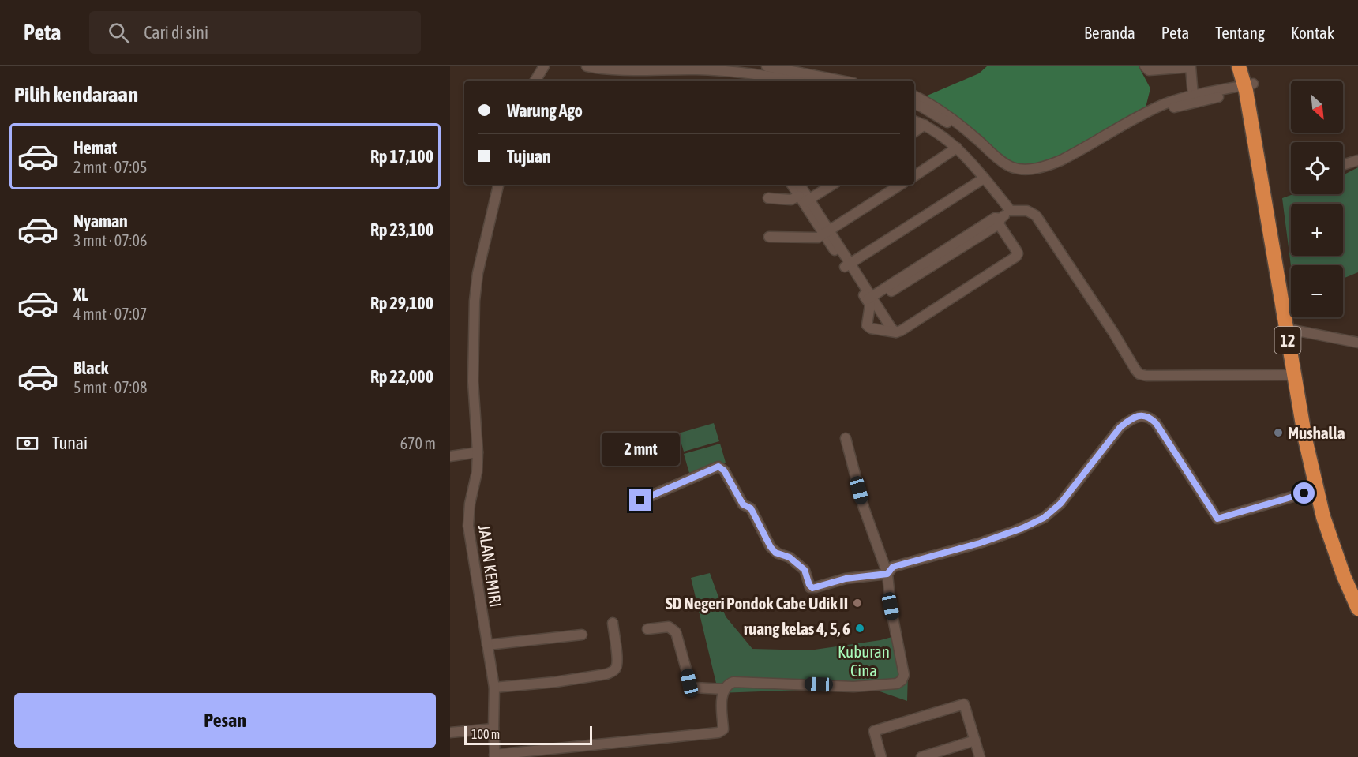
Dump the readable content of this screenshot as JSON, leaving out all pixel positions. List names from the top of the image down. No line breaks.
{"streets":{"highway":["12"],"street":["JALAN KEMIRI"]},"parks":["Kuburan Cina"],"places":["Mushalla","SD Negeri Pondok Cabe Udik II","ruang kelas 4, 5, 6"],"scale_bar":"100 m","north":"bottom right","page":{"header":"Peta","search":"Cari di sini","nav":["Beranda","Peta","Tentang","Kontak"],"heading":"Pilih kendaraan","map_buttons":["+","−"],"banner":["Warung Ago","Tujuan"],"list":[{"name":"Hemat","note":"2 mnt · 07:05","value":"Rp 17,100"},{"name":"Nyaman","note":"3 mnt · 07:06","value":"Rp 23,100"},{"name":"XL","note":"4 mnt · 07:07","value":"Rp 29,100"},{"name":"Black","note":"5 mnt · 07:08","value":"Rp 22,000"}],"pay":["Tunai","670 m"],"bubble":"2 mnt","buttons":"Pesan","scale":"100 m"}}
